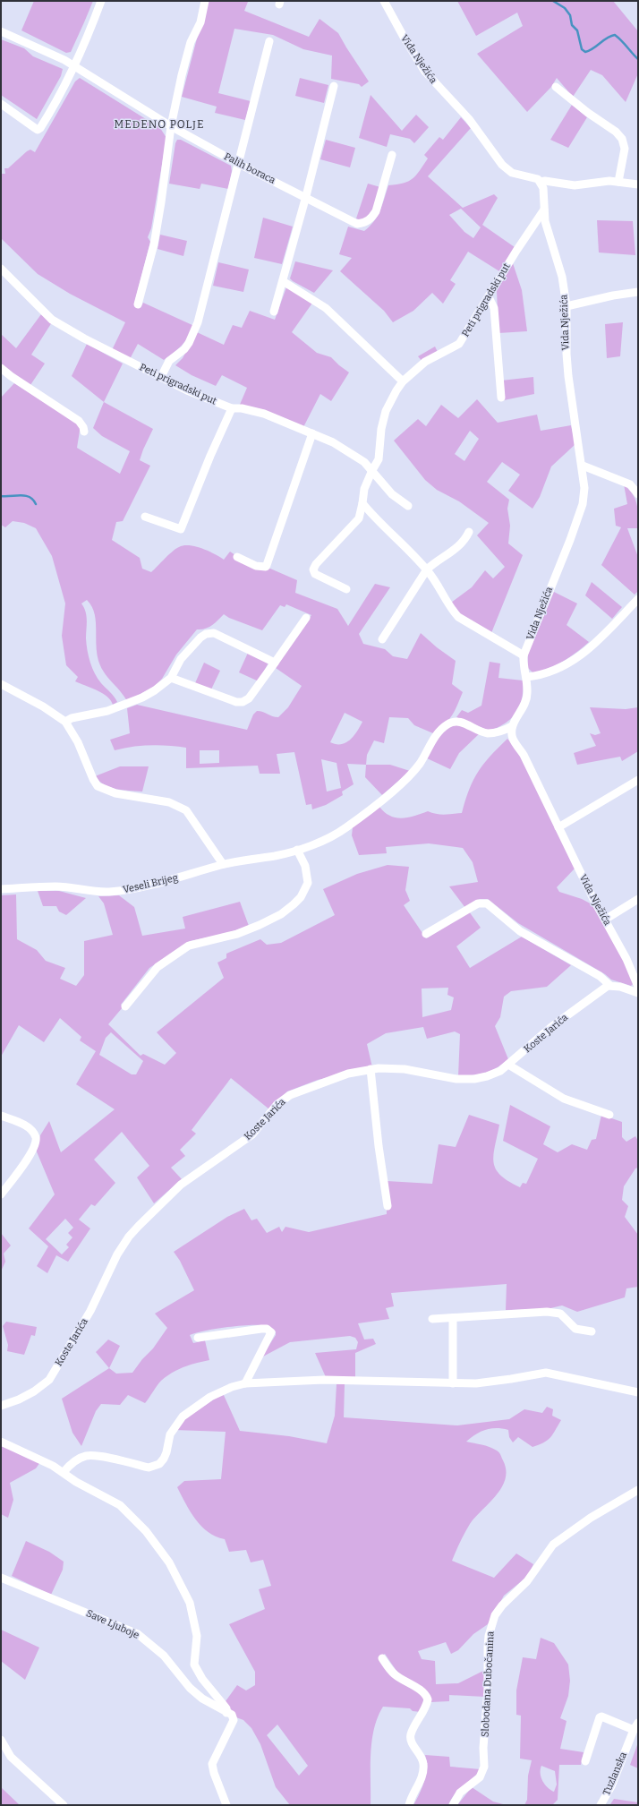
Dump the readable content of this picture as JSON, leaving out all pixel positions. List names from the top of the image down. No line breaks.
{"streets":{"street":["Vida Nježića","Palih boraca","Peti prigradski put","Veseli Brijeg","Koste Jarića","Save Ljuboje","Slobodana Dubočanina","Tuzlanska"]},"crossings":[["Vida Nježića","Peti prigradski put"],["Vida Nježića","Veseli Brijeg"]],"districts":["MEDENO POLJE"]}
